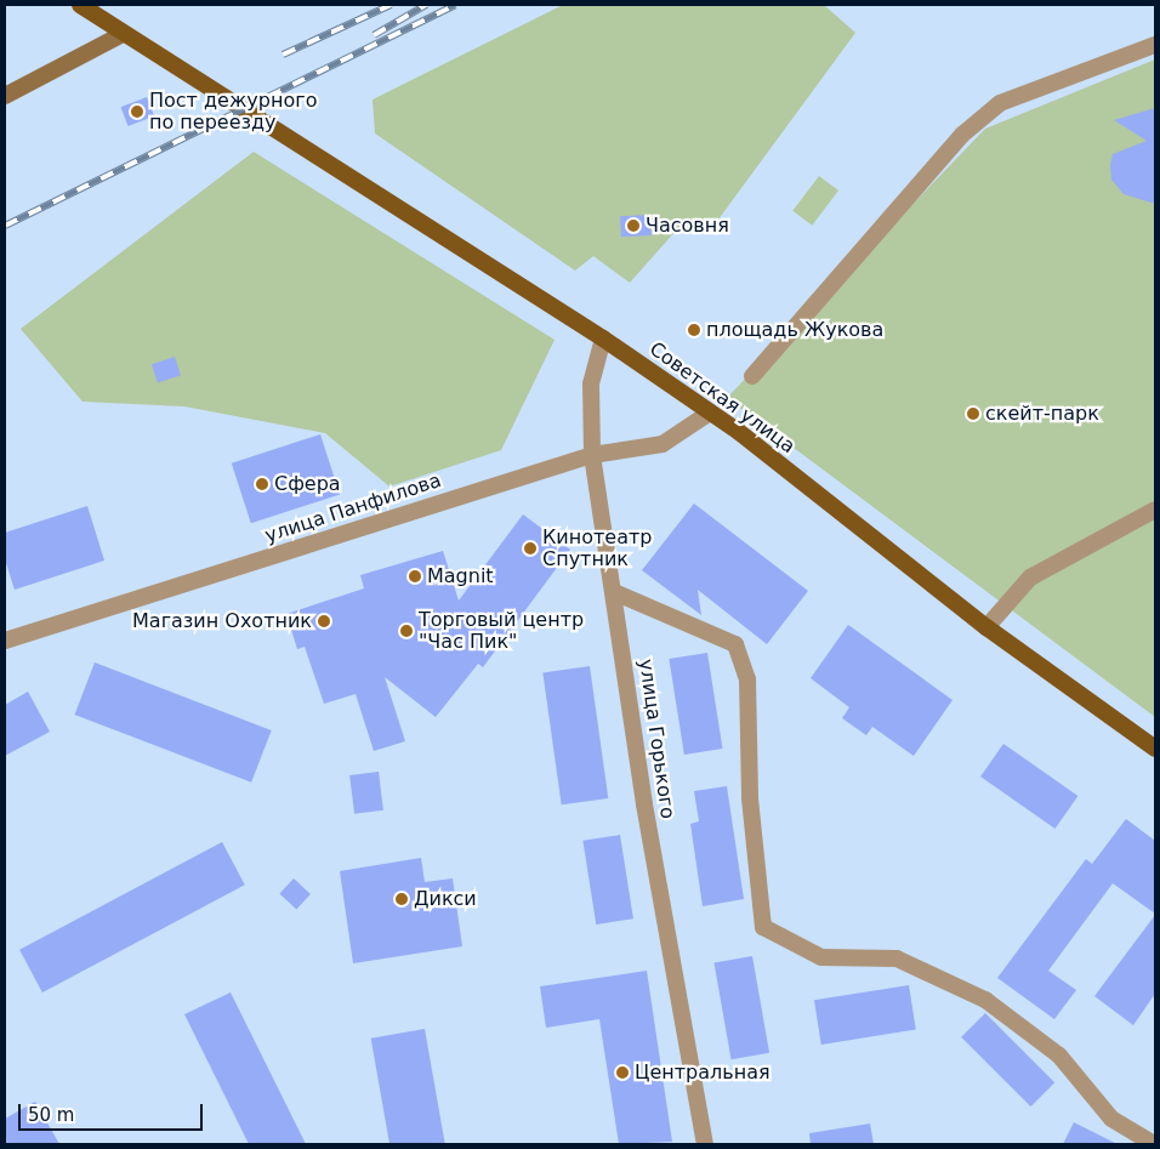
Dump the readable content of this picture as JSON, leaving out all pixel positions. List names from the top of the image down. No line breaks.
{"streets":{"main road":["Советская улица"],"street":["улица Панфилова","улица Горького"]},"crossings":[["Советская улица","улица Панфилова"],["Советская улица","улица Горького"],["улица Панфилова","улица Горького"]],"places":["Пост дежурного по переезду","Часовня","площадь Жукова","скейт-парк","Сфера","Кинотеатр Спутник","Magnit","Магазин Охотник","Торговый центр \"Час Пик\"","Дикси","Центральная"],"scale_bar":"50 m"}
